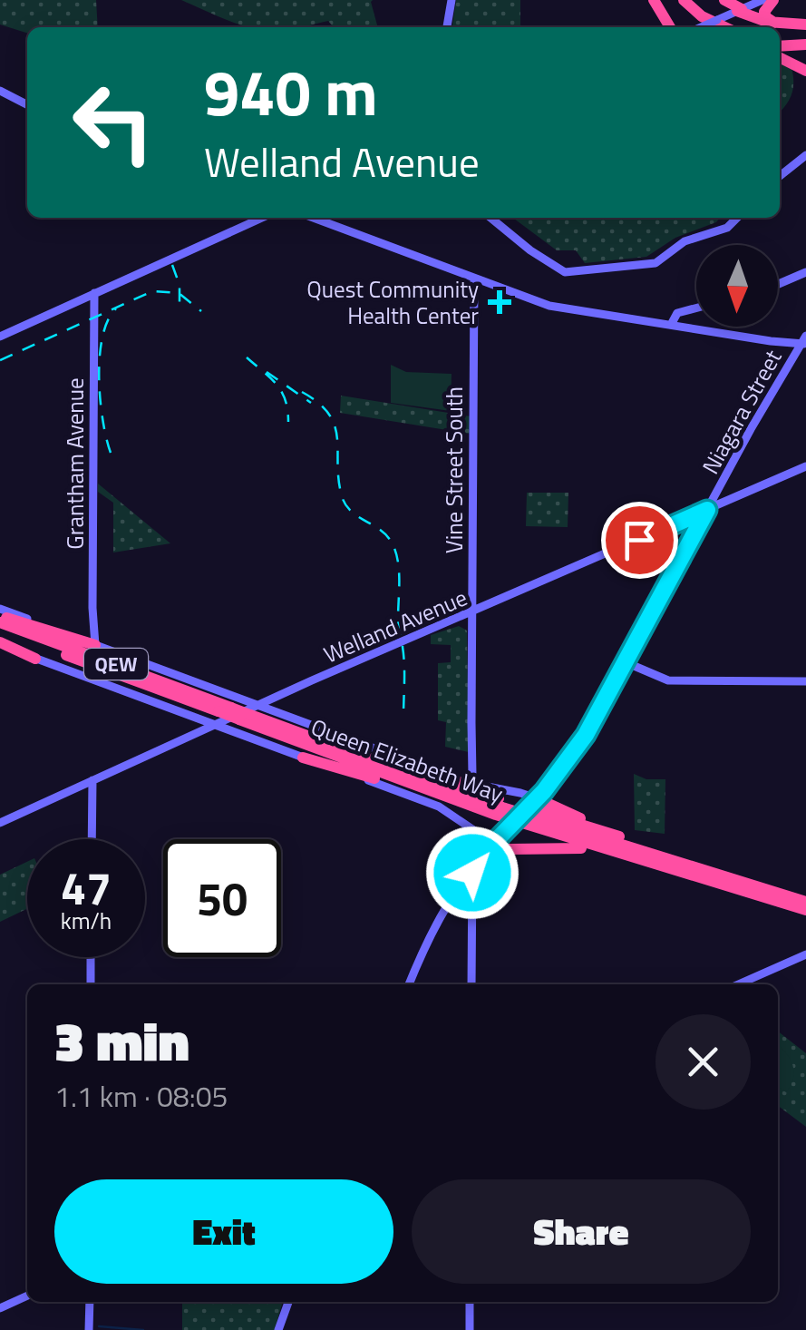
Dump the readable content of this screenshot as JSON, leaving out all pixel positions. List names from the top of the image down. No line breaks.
{"streets":{"highway":["QEW","Queen Elizabeth Way"],"street":["Niagara Street","Grantham Avenue","Vine Street South","Welland Avenue"]},"crossings":[["Niagara Street","Welland Avenue"],["Vine Street South","Welland Avenue"],["Welland Avenue","Queen Elizabeth Way"]],"places":{"health":["Quest Community Health Center"]},"north":"bottom","page":{"turn":["940 m","Welland Avenue"],"speed":"47 km/h","limit":"50","heading":["3 min","1.1 km · 08:05"],"buttons":["Exit","Share"]}}
